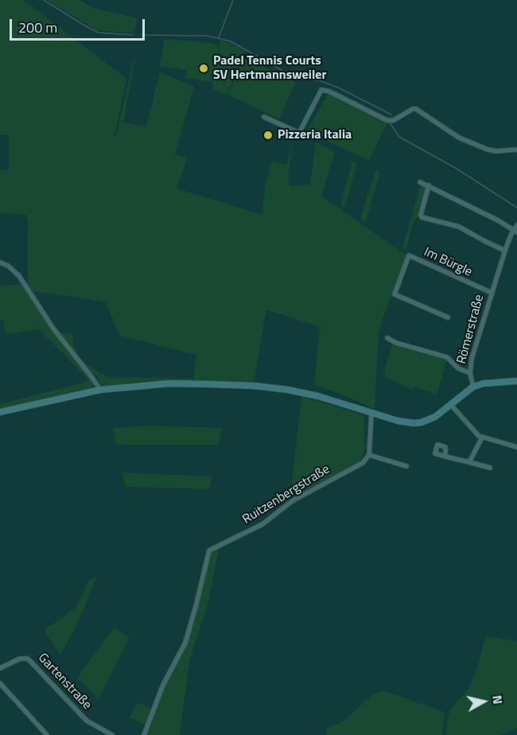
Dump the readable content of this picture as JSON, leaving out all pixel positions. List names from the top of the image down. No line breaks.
{"streets":{"street":["Im Bürgle","Römerstraße","Ruitzenbergstraße","Gartenstraße"]},"crossings":[["Im Bürgle","Römerstraße"]],"places":["Padel Tennis Courts SV Hertmannsweiler","Pizzeria Italia"],"scale_bar":"200 m","north":"right"}
